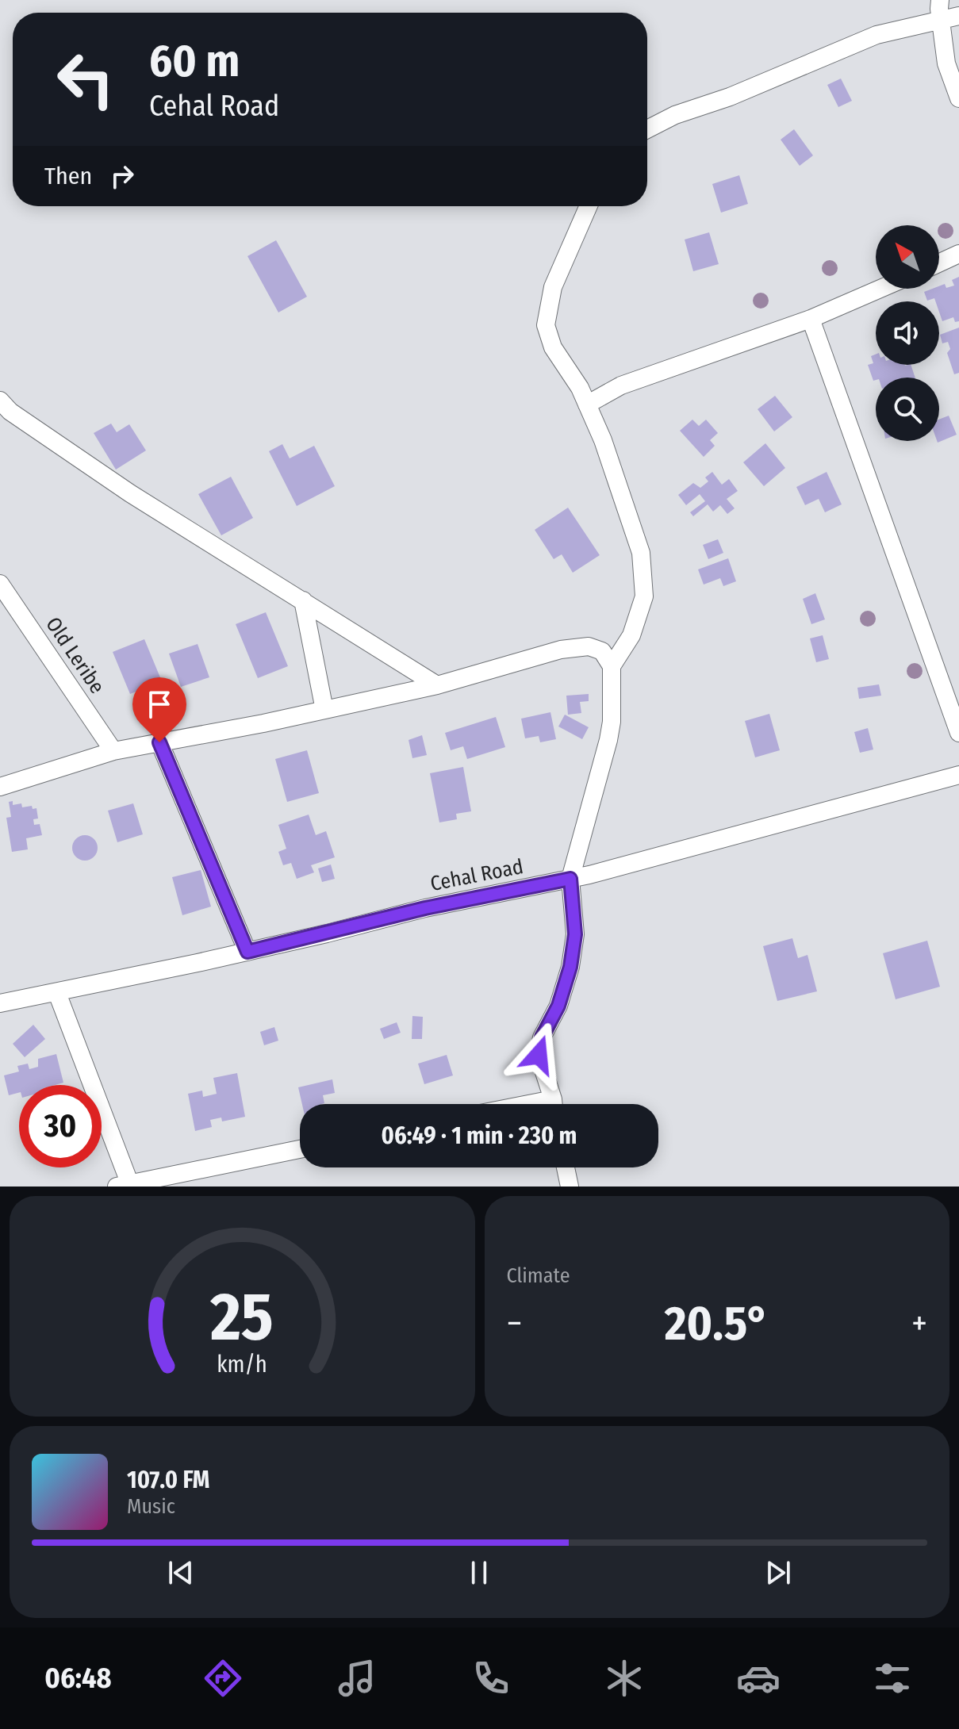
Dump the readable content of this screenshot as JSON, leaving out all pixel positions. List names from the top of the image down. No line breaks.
{"streets":{"street":["Old Leribe","Cehal Road"]},"north":"top left","page":{"turn":["60 m","Cehal Road"],"then":"Then","limit":"30","trip":"06:49 · 1 min · 230 m","tile":"Climate","heat":["−","20.5°","+"],"song":["107.0 FM","Music"],"tabs":"06:48","gauge":["25","km/h"]}}
